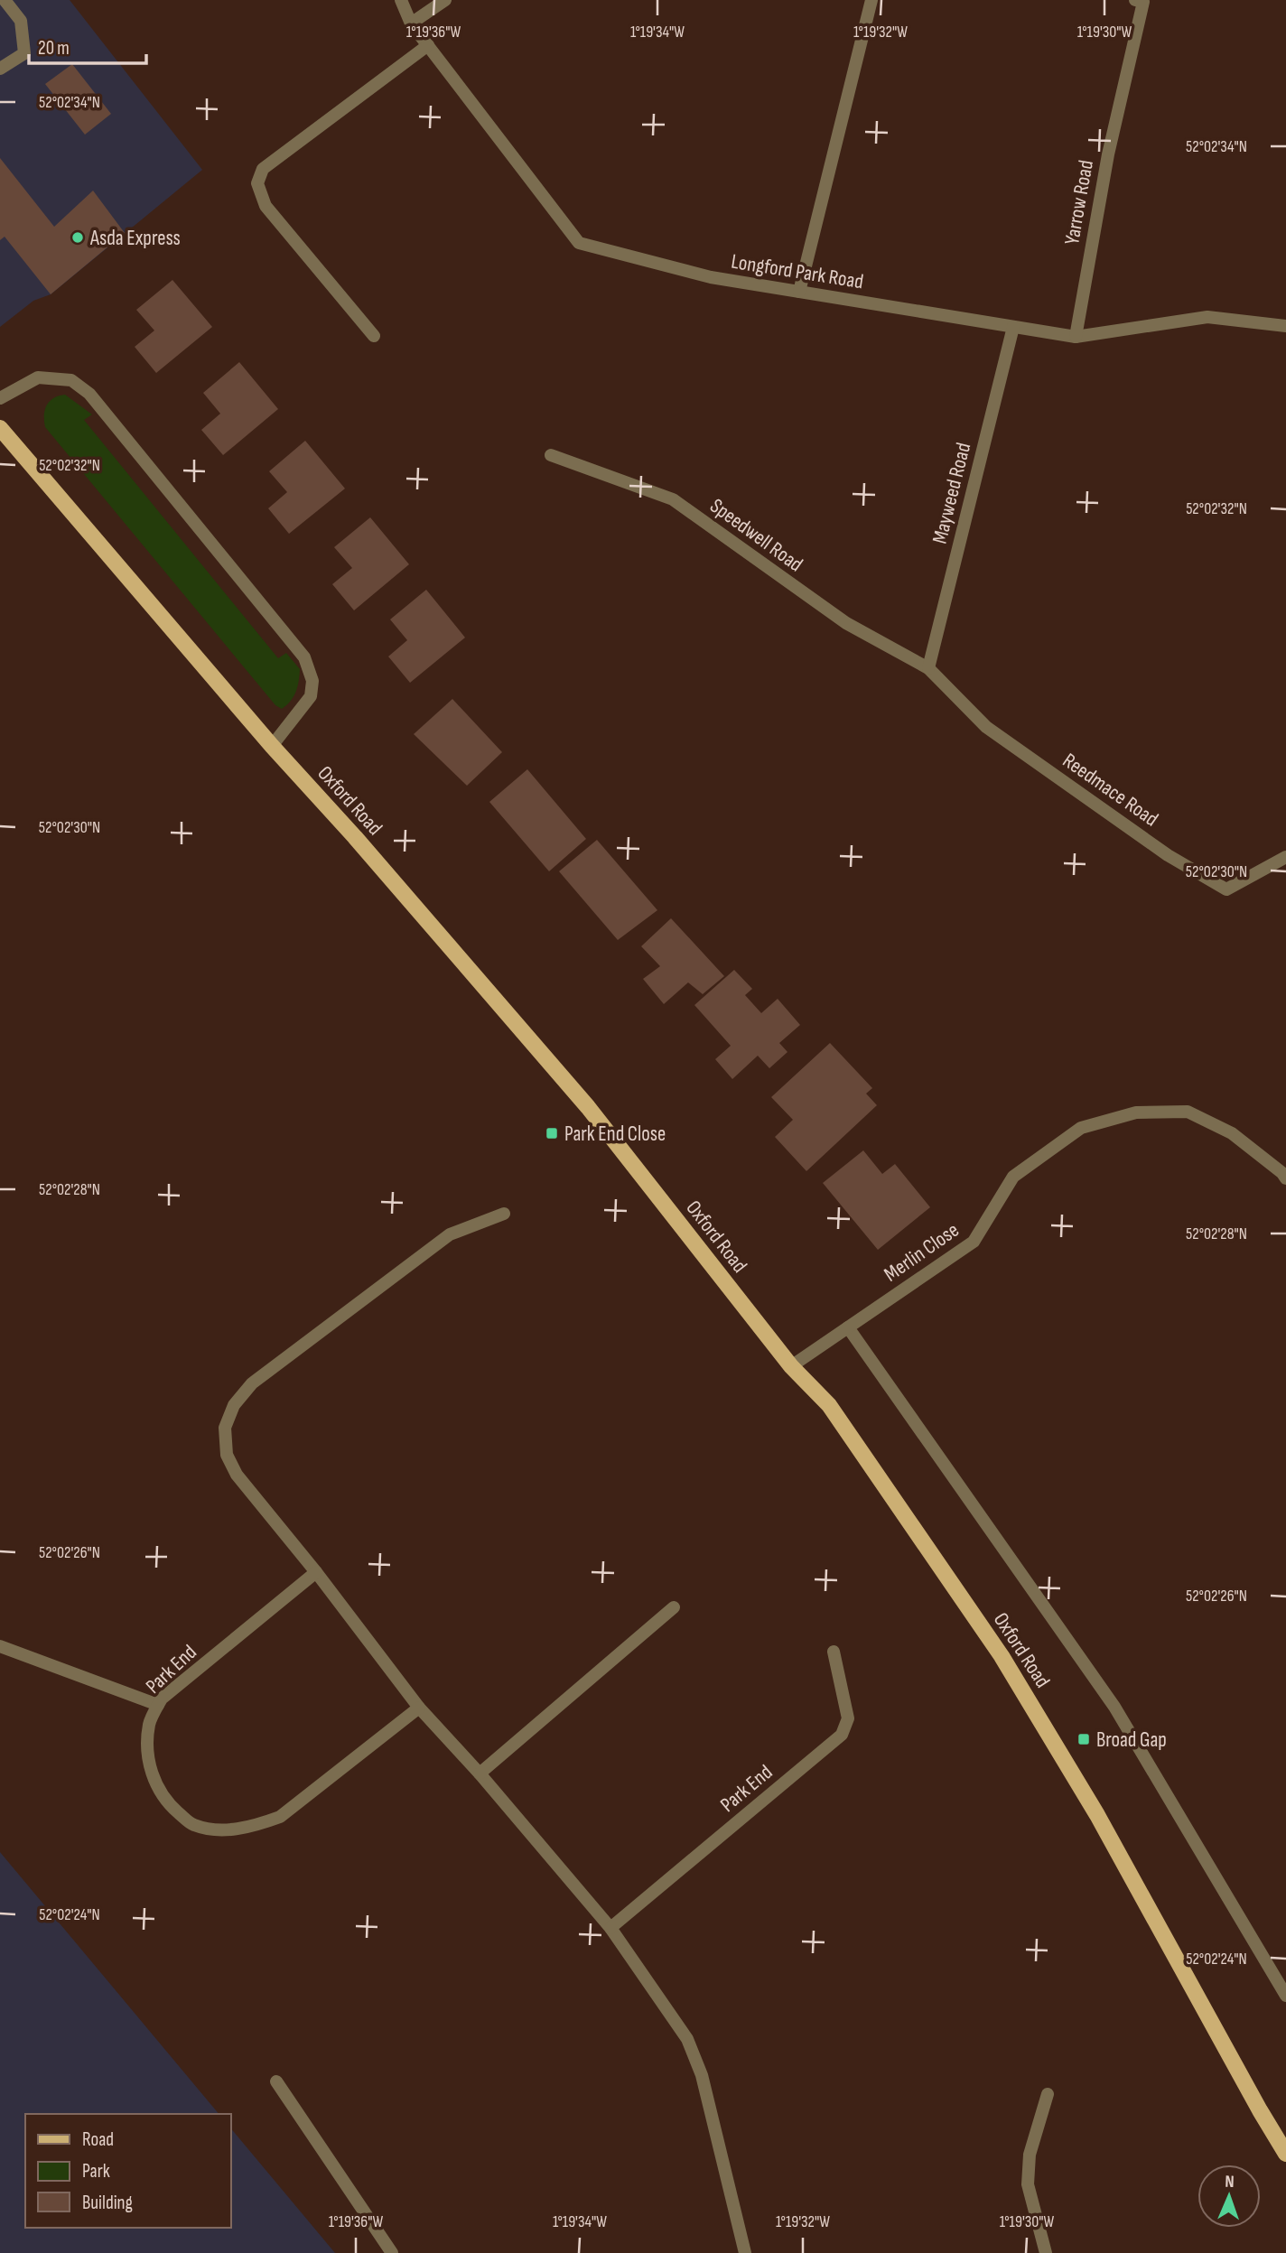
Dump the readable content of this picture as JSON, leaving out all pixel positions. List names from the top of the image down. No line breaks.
{"streets":{"main road":["Oxford Road"],"street":["Yarrow Road","Longford Park Road","Mayweed Road","Speedwell Road","Reedmace Road","Merlin Close","Park End"]},"crossings":[["Yarrow Road","Longford Park Road"],["Longford Park Road","Mayweed Road"],["Mayweed Road","Speedwell Road"],["Mayweed Road","Reedmace Road"],["Speedwell Road","Reedmace Road"],["Oxford Road","Merlin Close"]],"places":{"other":["Asda Express"],"transit":["Park End Close","Broad Gap"]},"legend":["Road","Park","Building"],"scale_bar":"20 m","north":"top","coordinates":["1°19'36\"W","1°19'34\"W","1°19'32\"W","1°19'30\"W","52°02'34\"N","52°02'32\"N","52°02'30\"N","52°02'28\"N","52°02'26\"N","52°02'24\"N"]}
